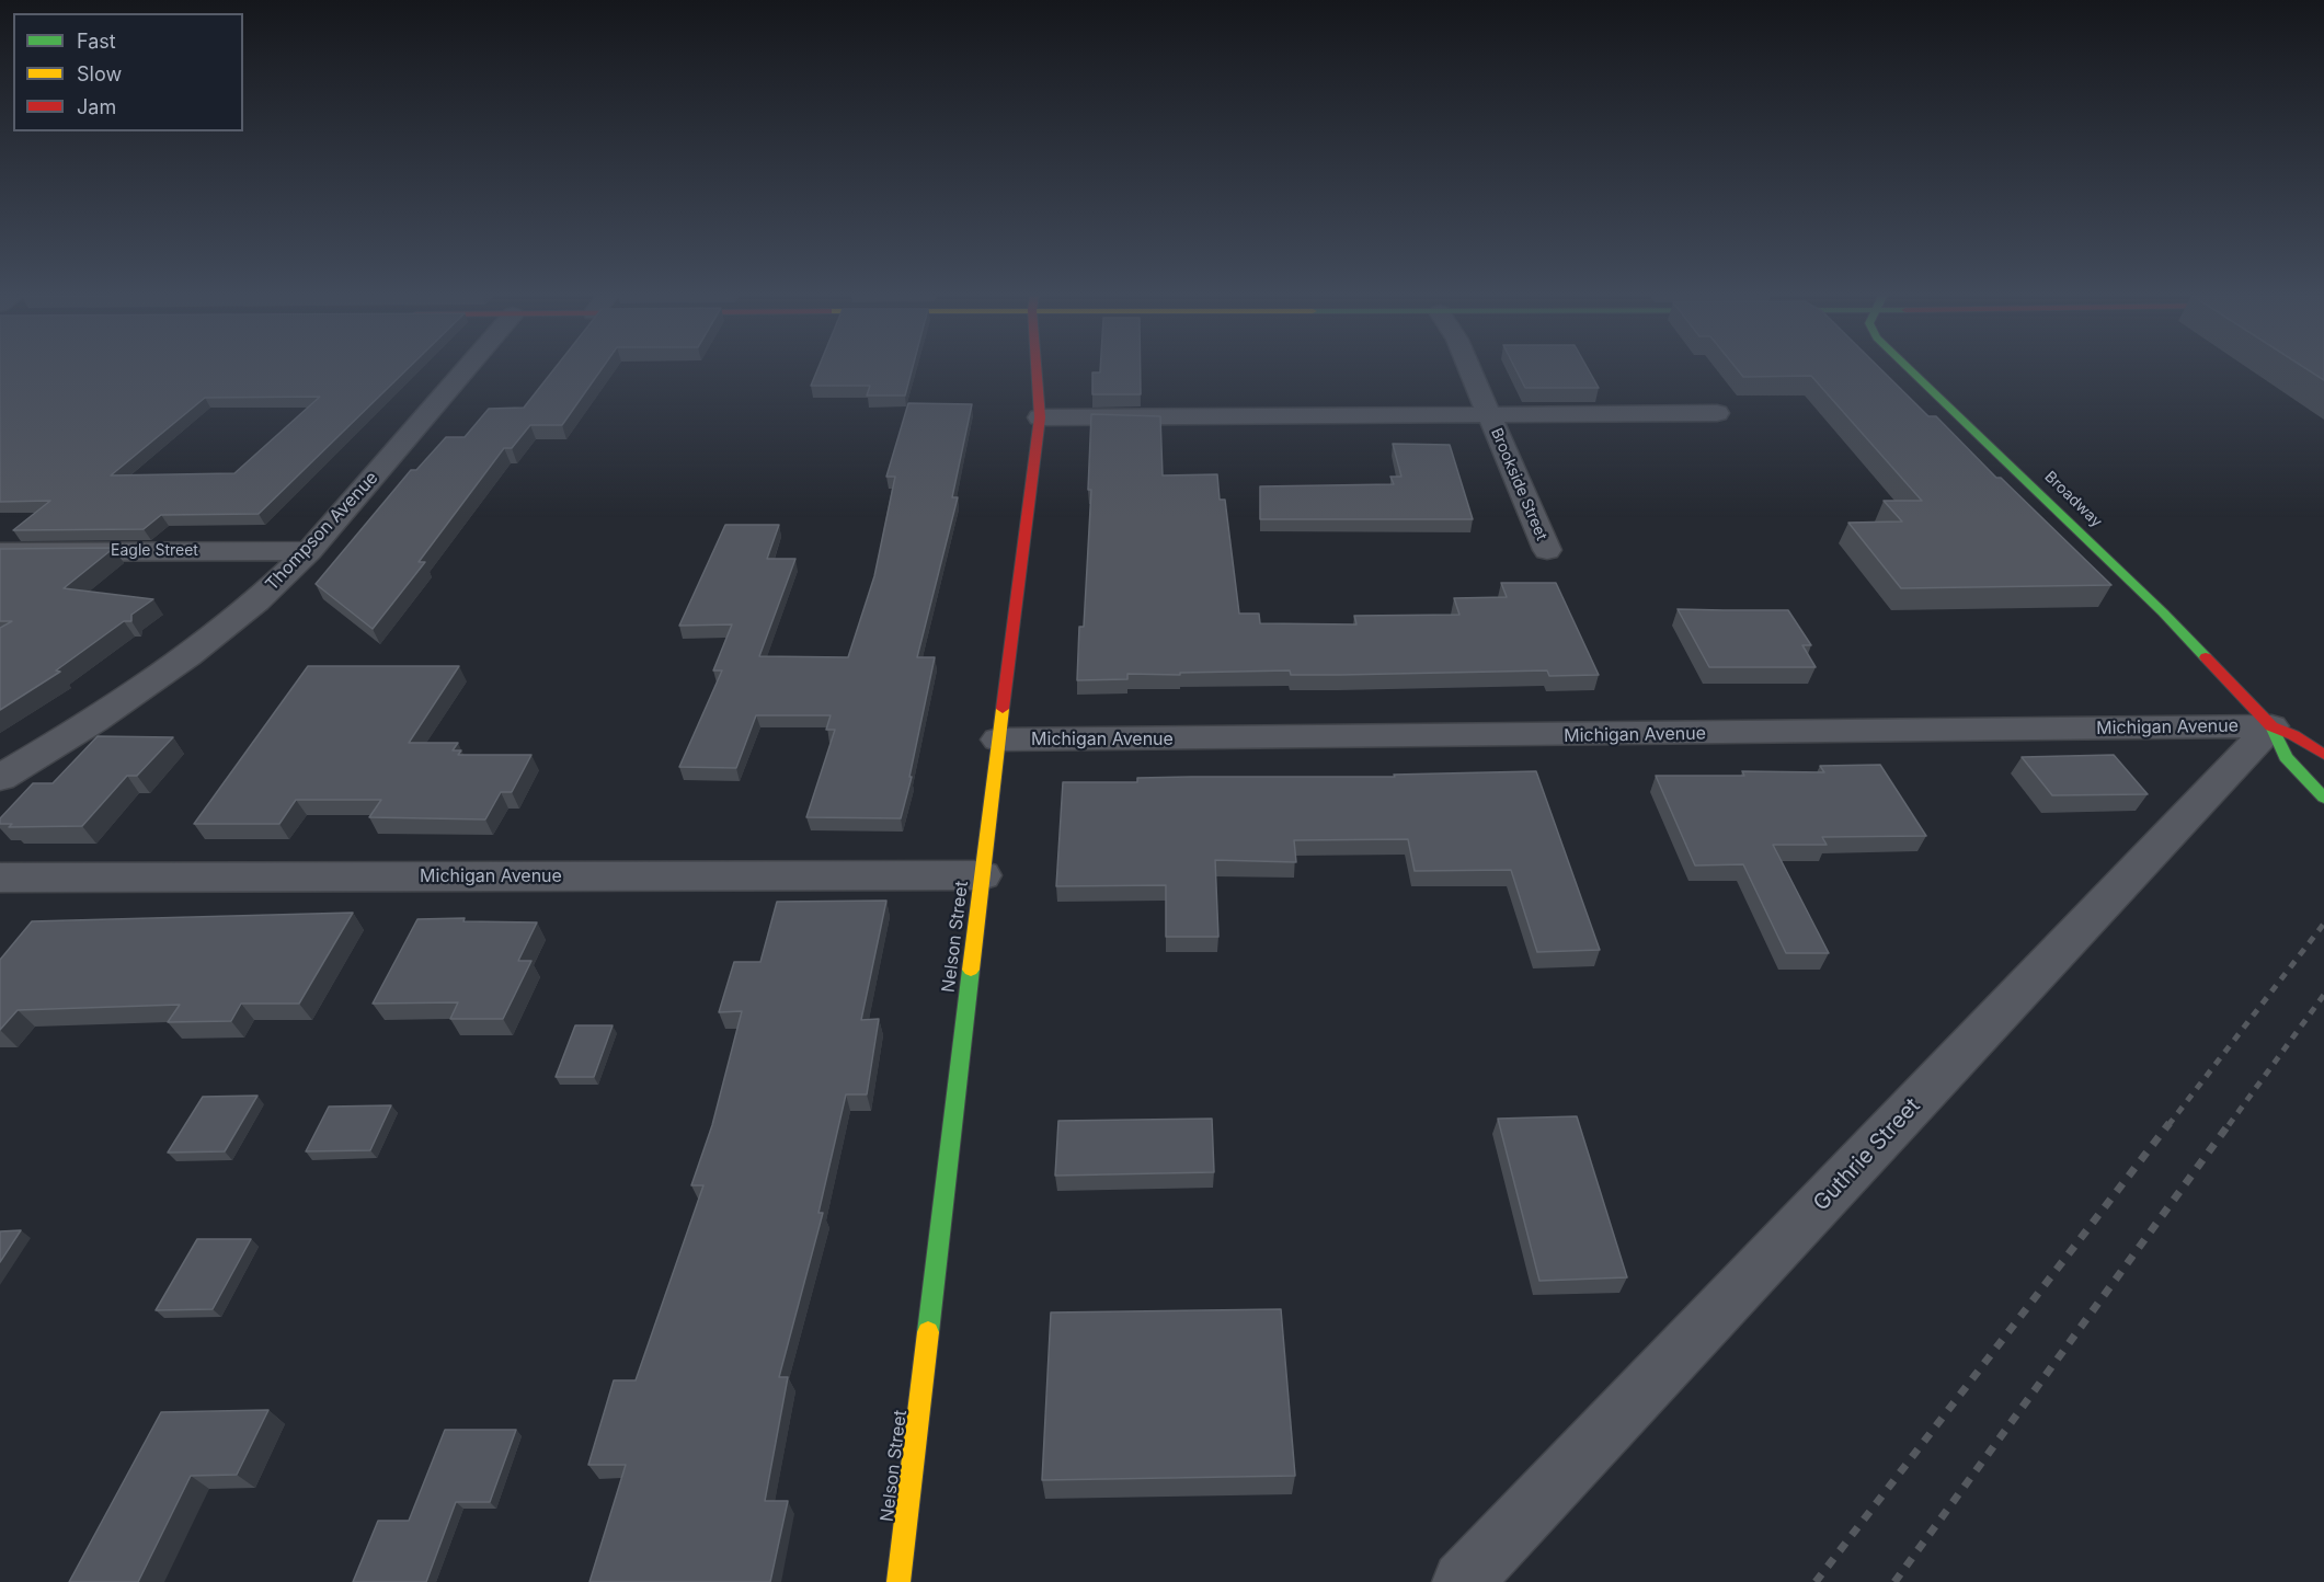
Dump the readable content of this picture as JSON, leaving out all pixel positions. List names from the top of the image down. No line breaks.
{"streets":{"main road":["Broadway","Nelson Street"],"street":["Brookside Street","Thompson Avenue","Eagle Street","Michigan Avenue","Guthrie Street"]},"crossings":[["Broadway","Michigan Avenue"],["Broadway","Guthrie Street"],["Thompson Avenue","Eagle Street"],["Michigan Avenue","Nelson Street"],["Michigan Avenue","Guthrie Street"]],"legend":["Fast","Slow","Jam"]}
